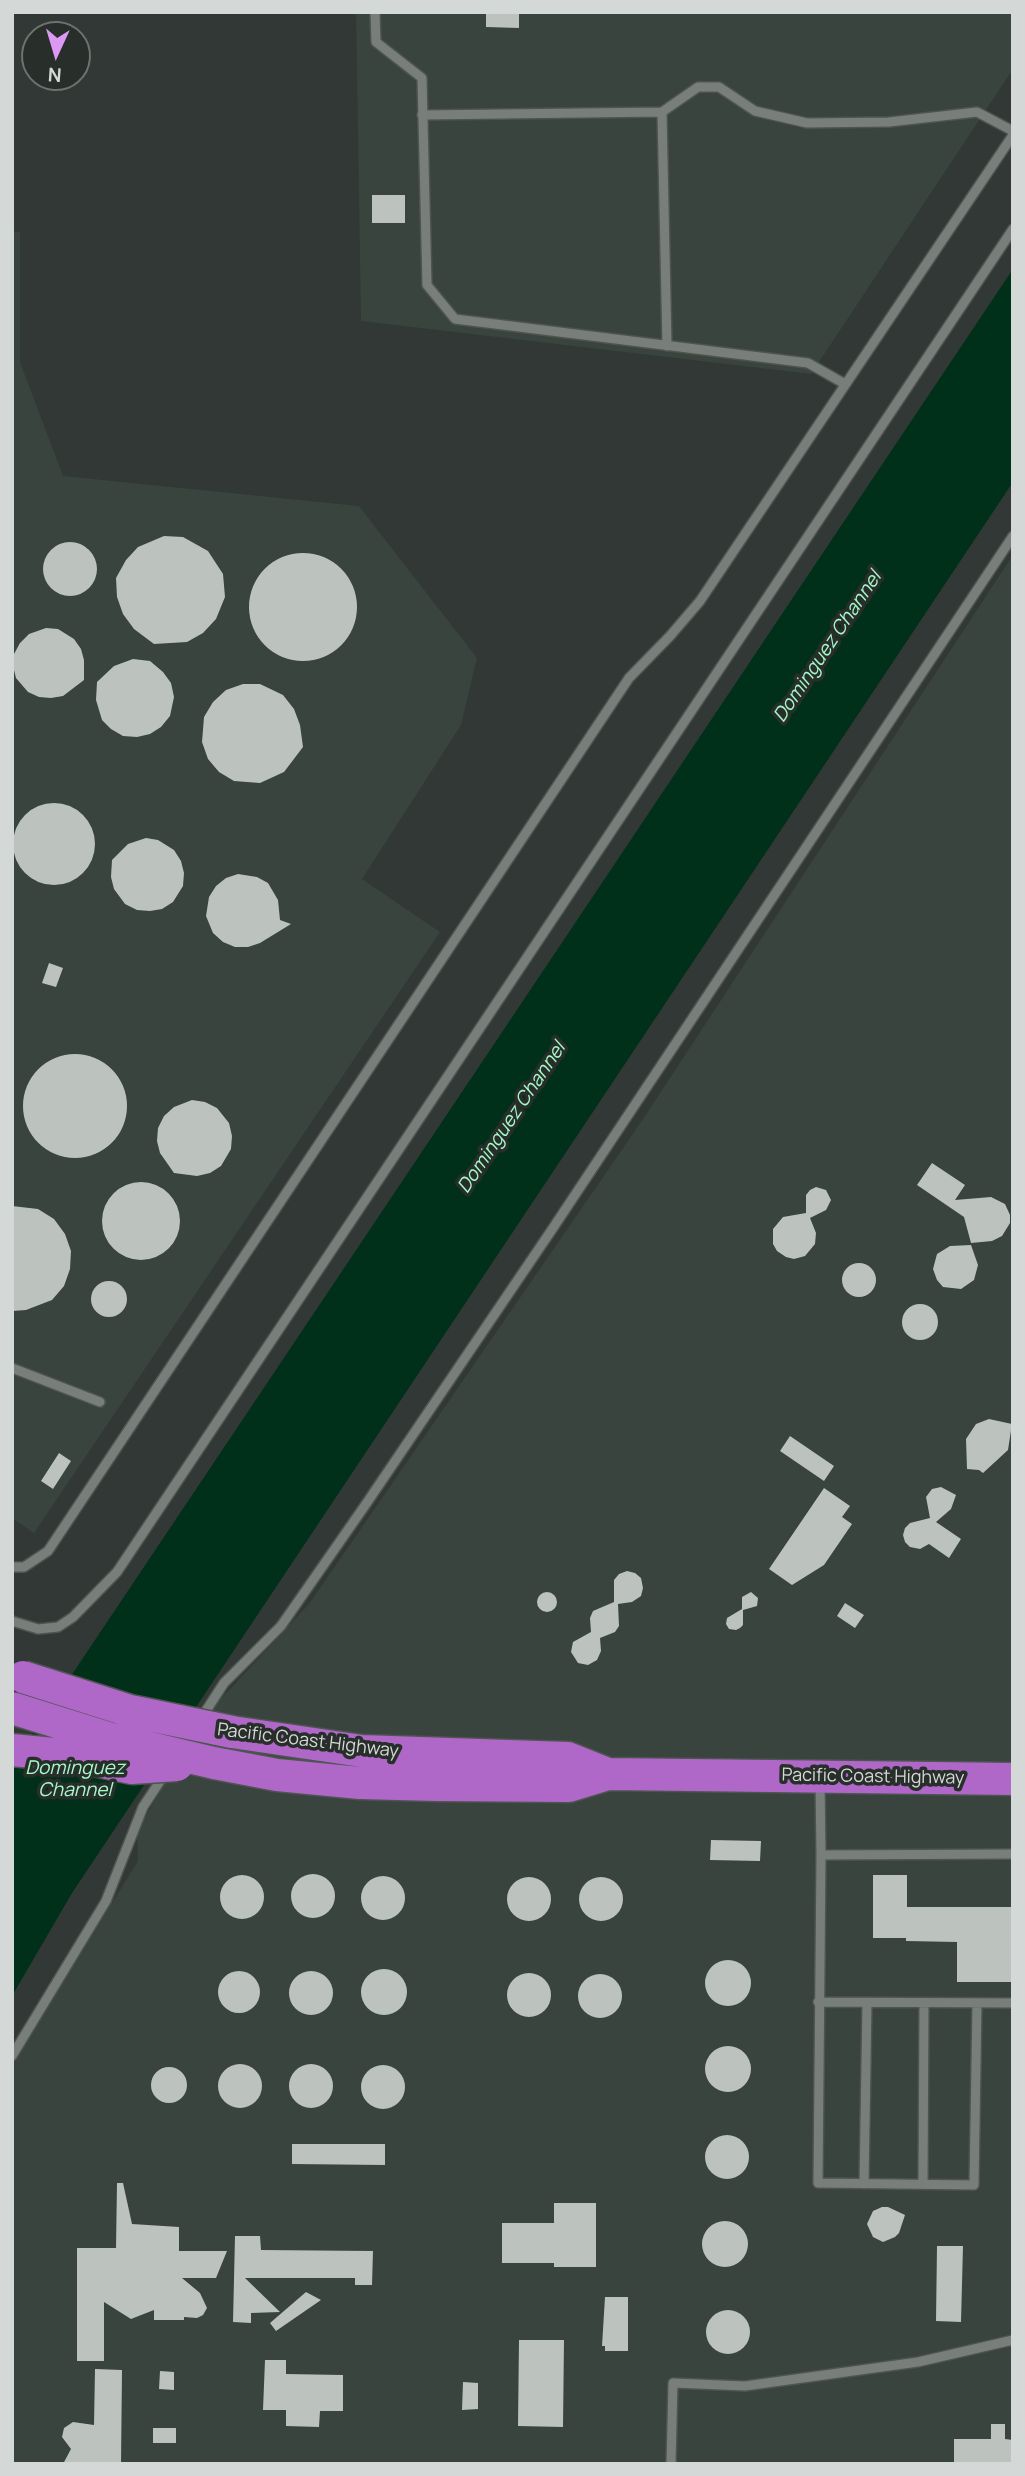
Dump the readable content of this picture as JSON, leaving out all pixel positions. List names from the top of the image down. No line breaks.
{"streets":{"highway":["Pacific Coast Highway"]},"water":["Dominguez Channel"],"north":"bottom"}
